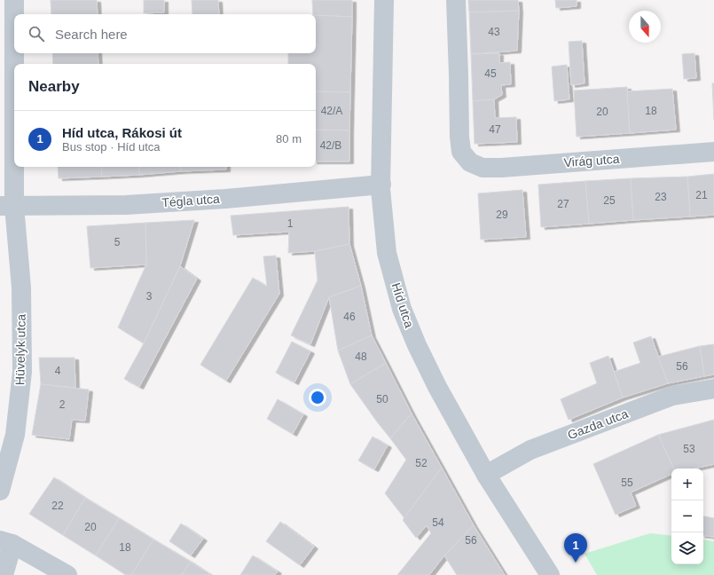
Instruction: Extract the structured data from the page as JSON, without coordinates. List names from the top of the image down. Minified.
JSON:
{"streets":{"street":["Virág utca","Tégla utca","Híd utca","Hüvelyk utca","Gazda utca"]},"crossings":[["Tégla utca","Híd utca"],["Tégla utca","Hüvelyk utca"],["Híd utca","Gazda utca"]],"house_numbers":["43","45","42/A","18","20","47","42/B","21","23","25","27","29","1","5","3","46","48","56","4","50","2","53","52","55","22","54","20","56","18"],"north":"bottom","page":{"search":"Search here","heading":"Nearby","list":[{"mark":"1","name":"Híd utca, Rákosi út","note":"Bus stop · Híd utca","value":"80 m"}],"map_buttons":["+","−"],"pins":"1"}}
